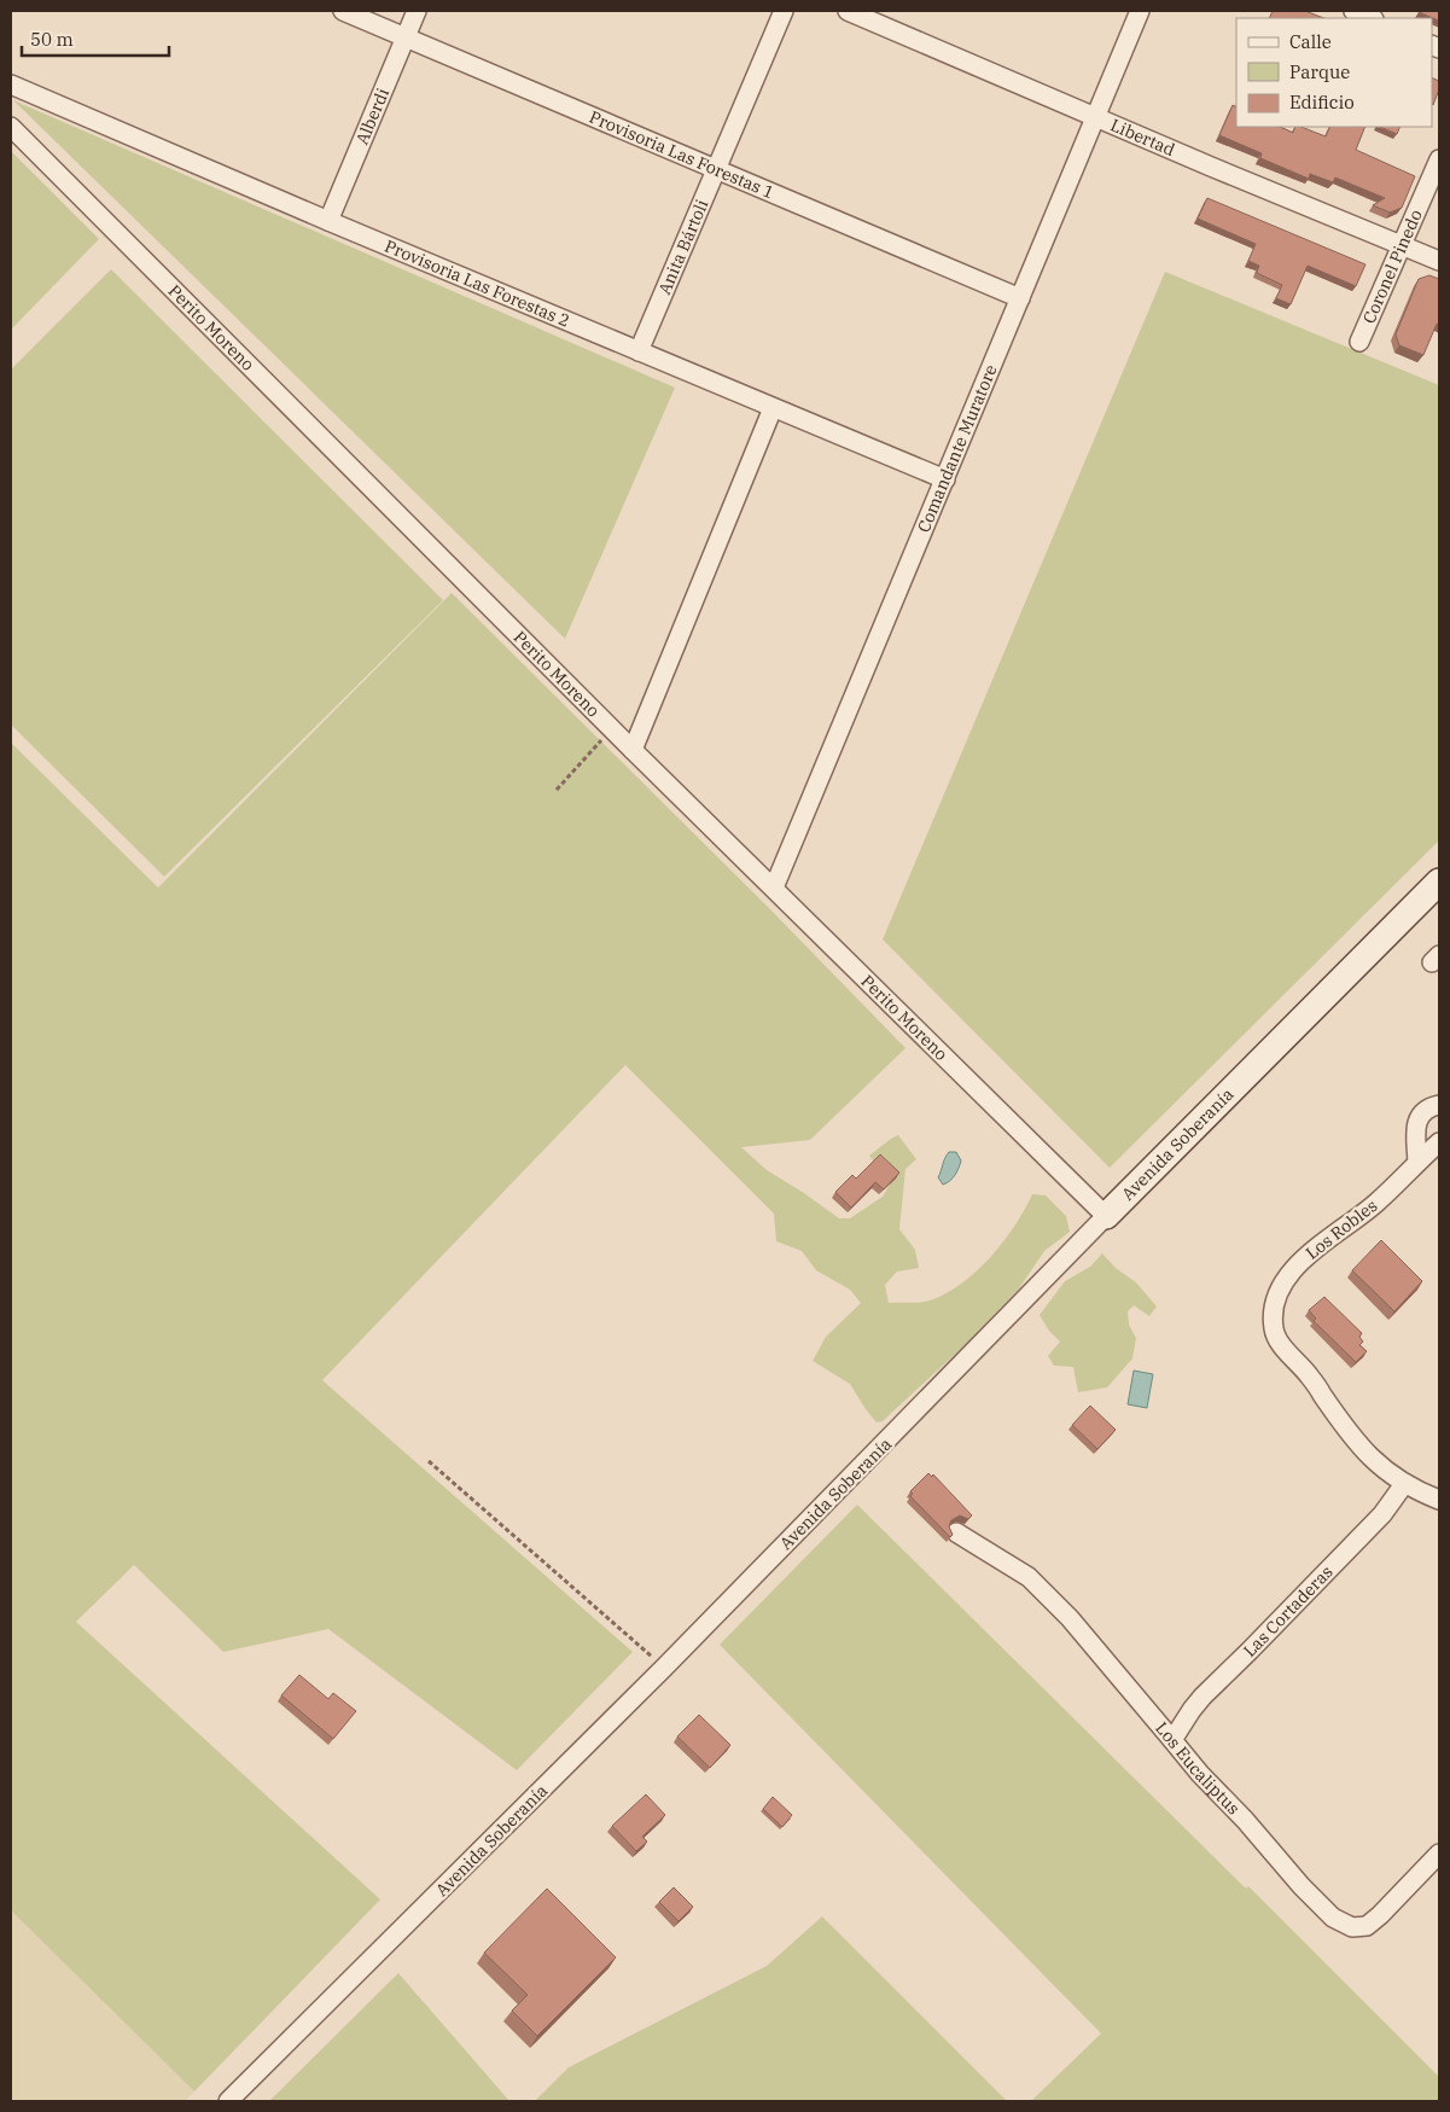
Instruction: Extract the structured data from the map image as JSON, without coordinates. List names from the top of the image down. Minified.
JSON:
{"streets":{"street":["Alberdi","Libertad","Provisoria Las Forestas 1","Anita Bártoli","Coronel Pinedo","Provisoria Las Forestas 2","Perito Moreno","Comandante Muratore","Avenida Soberanía","Los Robles","Las Cortaderas","Los Eucaliptus"]},"crossings":[["Alberdi","Provisoria Las Forestas 1"],["Alberdi","Provisoria Las Forestas 2"],["Libertad","Coronel Pinedo"],["Libertad","Comandante Muratore"],["Provisoria Las Forestas 1","Anita Bártoli"],["Provisoria Las Forestas 1","Comandante Muratore"],["Anita Bártoli","Provisoria Las Forestas 2"],["Provisoria Las Forestas 2","Comandante Muratore"],["Perito Moreno","Comandante Muratore"],["Perito Moreno","Avenida Soberanía"],["Los Robles","Las Cortaderas"],["Las Cortaderas","Los Eucaliptus"]],"legend":["Calle","Parque","Edificio"],"scale_bar":"50 m"}
